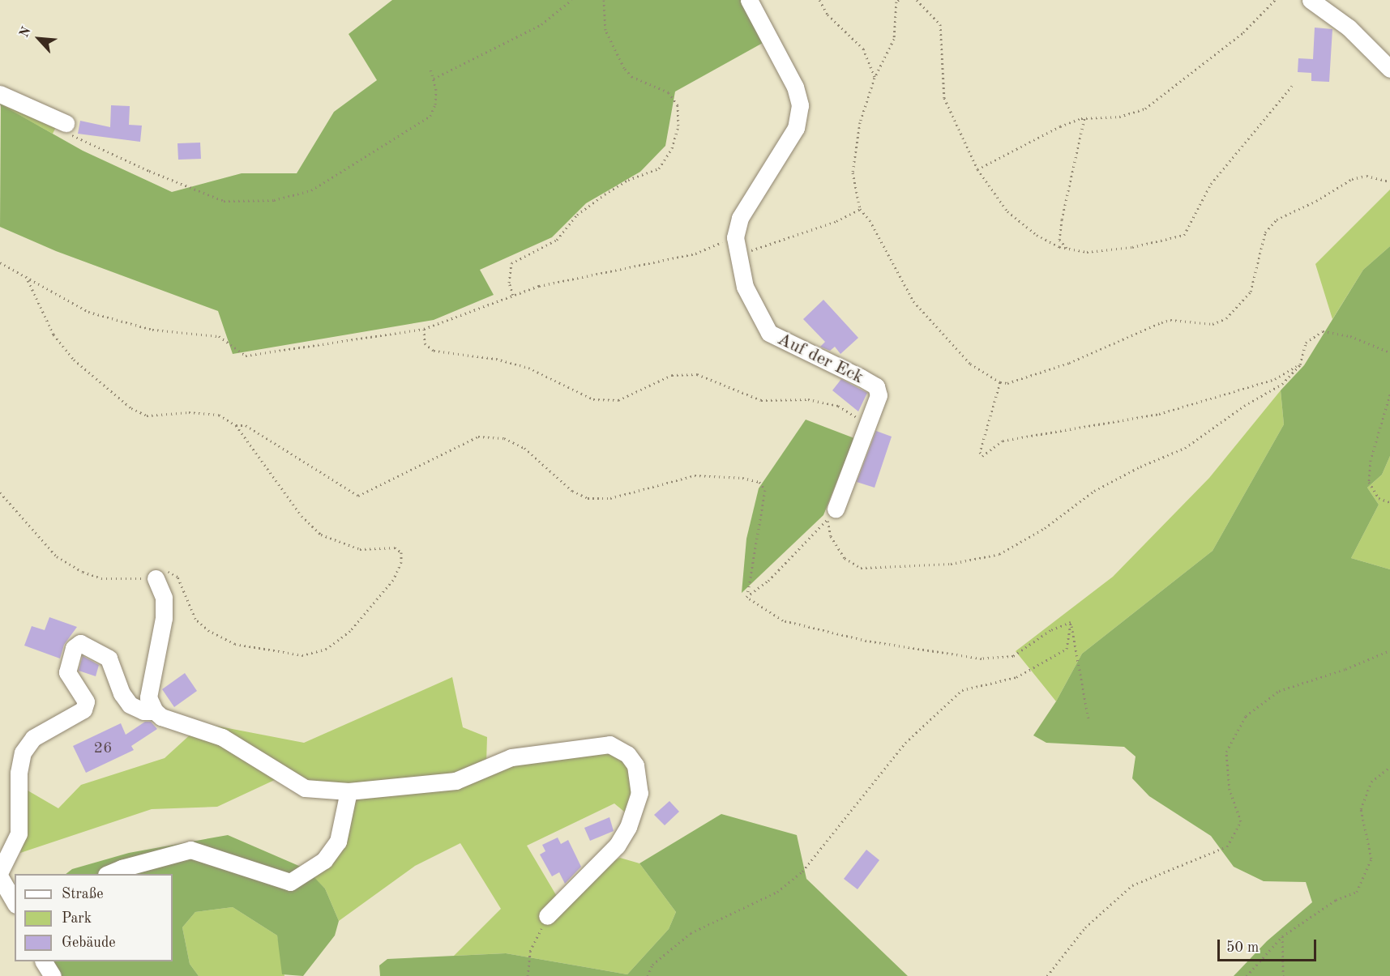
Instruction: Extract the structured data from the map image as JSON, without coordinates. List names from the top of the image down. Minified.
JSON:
{"streets":{"street":["Auf der Eck"]},"house_numbers":["26"],"legend":["Straße","Park","Gebäude"],"scale_bar":"50 m","north":"top left"}
